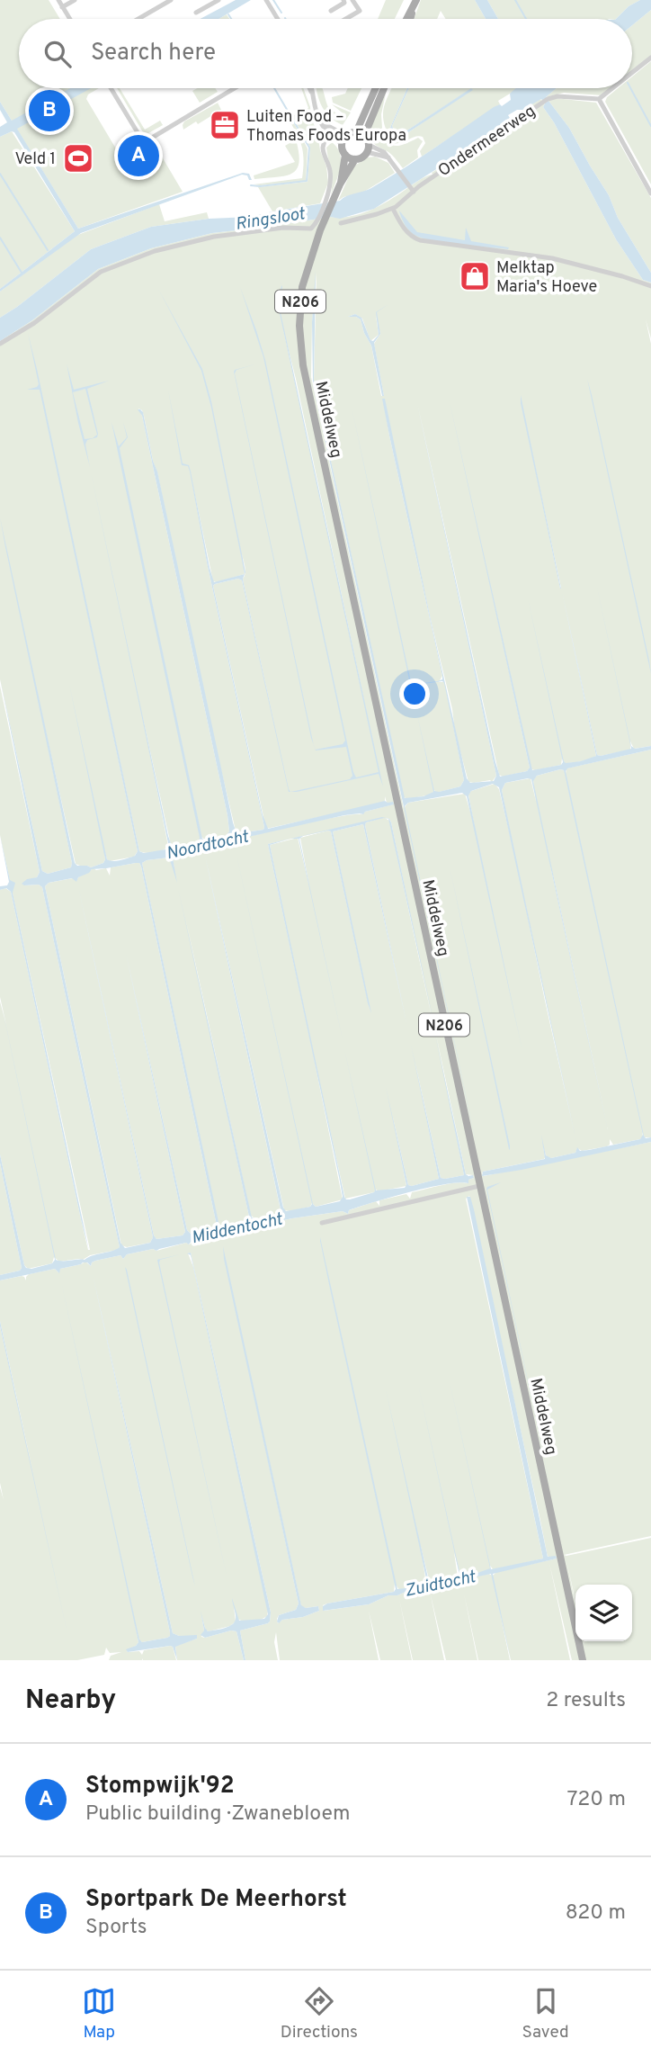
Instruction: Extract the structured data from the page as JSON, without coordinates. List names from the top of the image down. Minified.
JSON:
{"streets":{"main road":["N206","Middelweg"],"street":["Ondermeerweg"]},"crossings":[["N206","Middelweg"]],"water":["Ringsloot","Noordtocht","Middentocht","Zuidtocht"],"places":{"office":["Luiten Food – Thomas Foods Europa"],"sports":["Veld 1"],"shop":["Melktap Maria's Hoeve"]},"page":{"search":"Search here","pins":["B","A"],"heading":["Nearby","2 results"],"list":[{"mark":"A","name":"Stompwijk'92","note":"Public building · Zwanebloem","value":"720 m"},{"mark":"B","name":"Sportpark De Meerhorst","note":"Sports","value":"820 m"}],"nav":["Map","Directions","Saved"]}}
